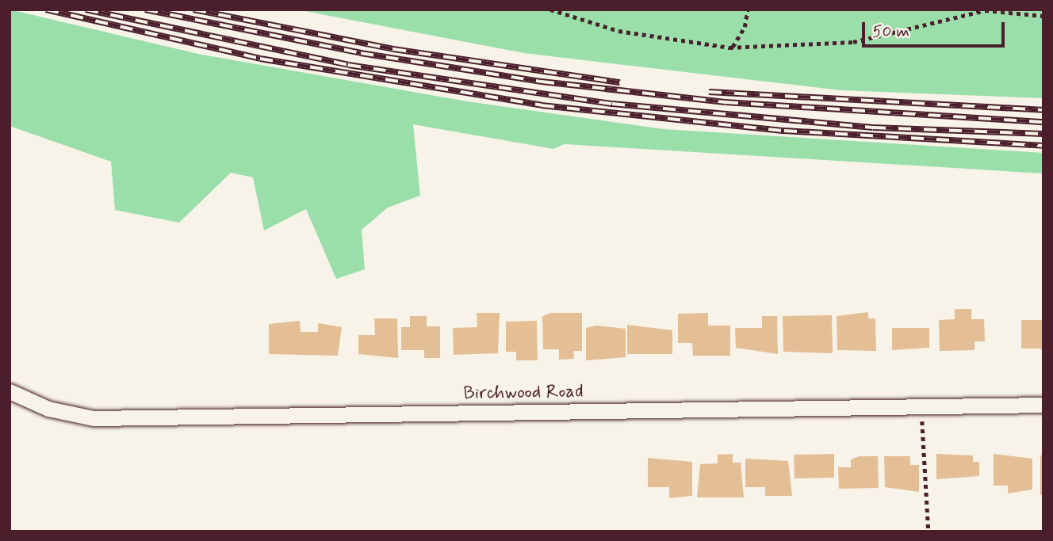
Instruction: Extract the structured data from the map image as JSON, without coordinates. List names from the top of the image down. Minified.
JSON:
{"streets":{"street":["Birchwood Road"]},"scale_bar":"50 m"}
